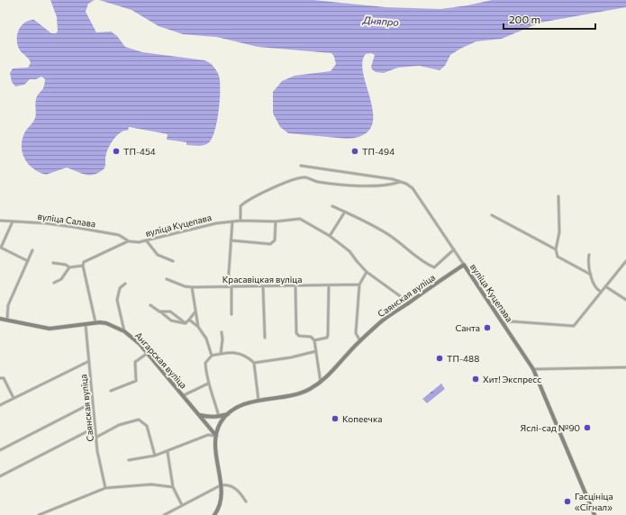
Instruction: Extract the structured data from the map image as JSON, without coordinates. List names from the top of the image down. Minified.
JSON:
{"streets":{"main road":["вуліца Куцепава","Саянская вуліца","Ангарская вуліца"],"street":["вуліца Салава","Красавіцкая вуліца"]},"crossings":[["вуліца Салава","вуліца Куцепава"],["вуліца Куцепава","Саянская вуліца"],["Саянская вуліца","Ангарская вуліца"]],"water":["Дняпро"],"places":["ТП-454","ТП-494","Санта","ТП-488","Хит! Экспресс","Копеечка","Яслі-сад №90","Гасцініца «Сігнал»"],"scale_bar":"200 m"}
